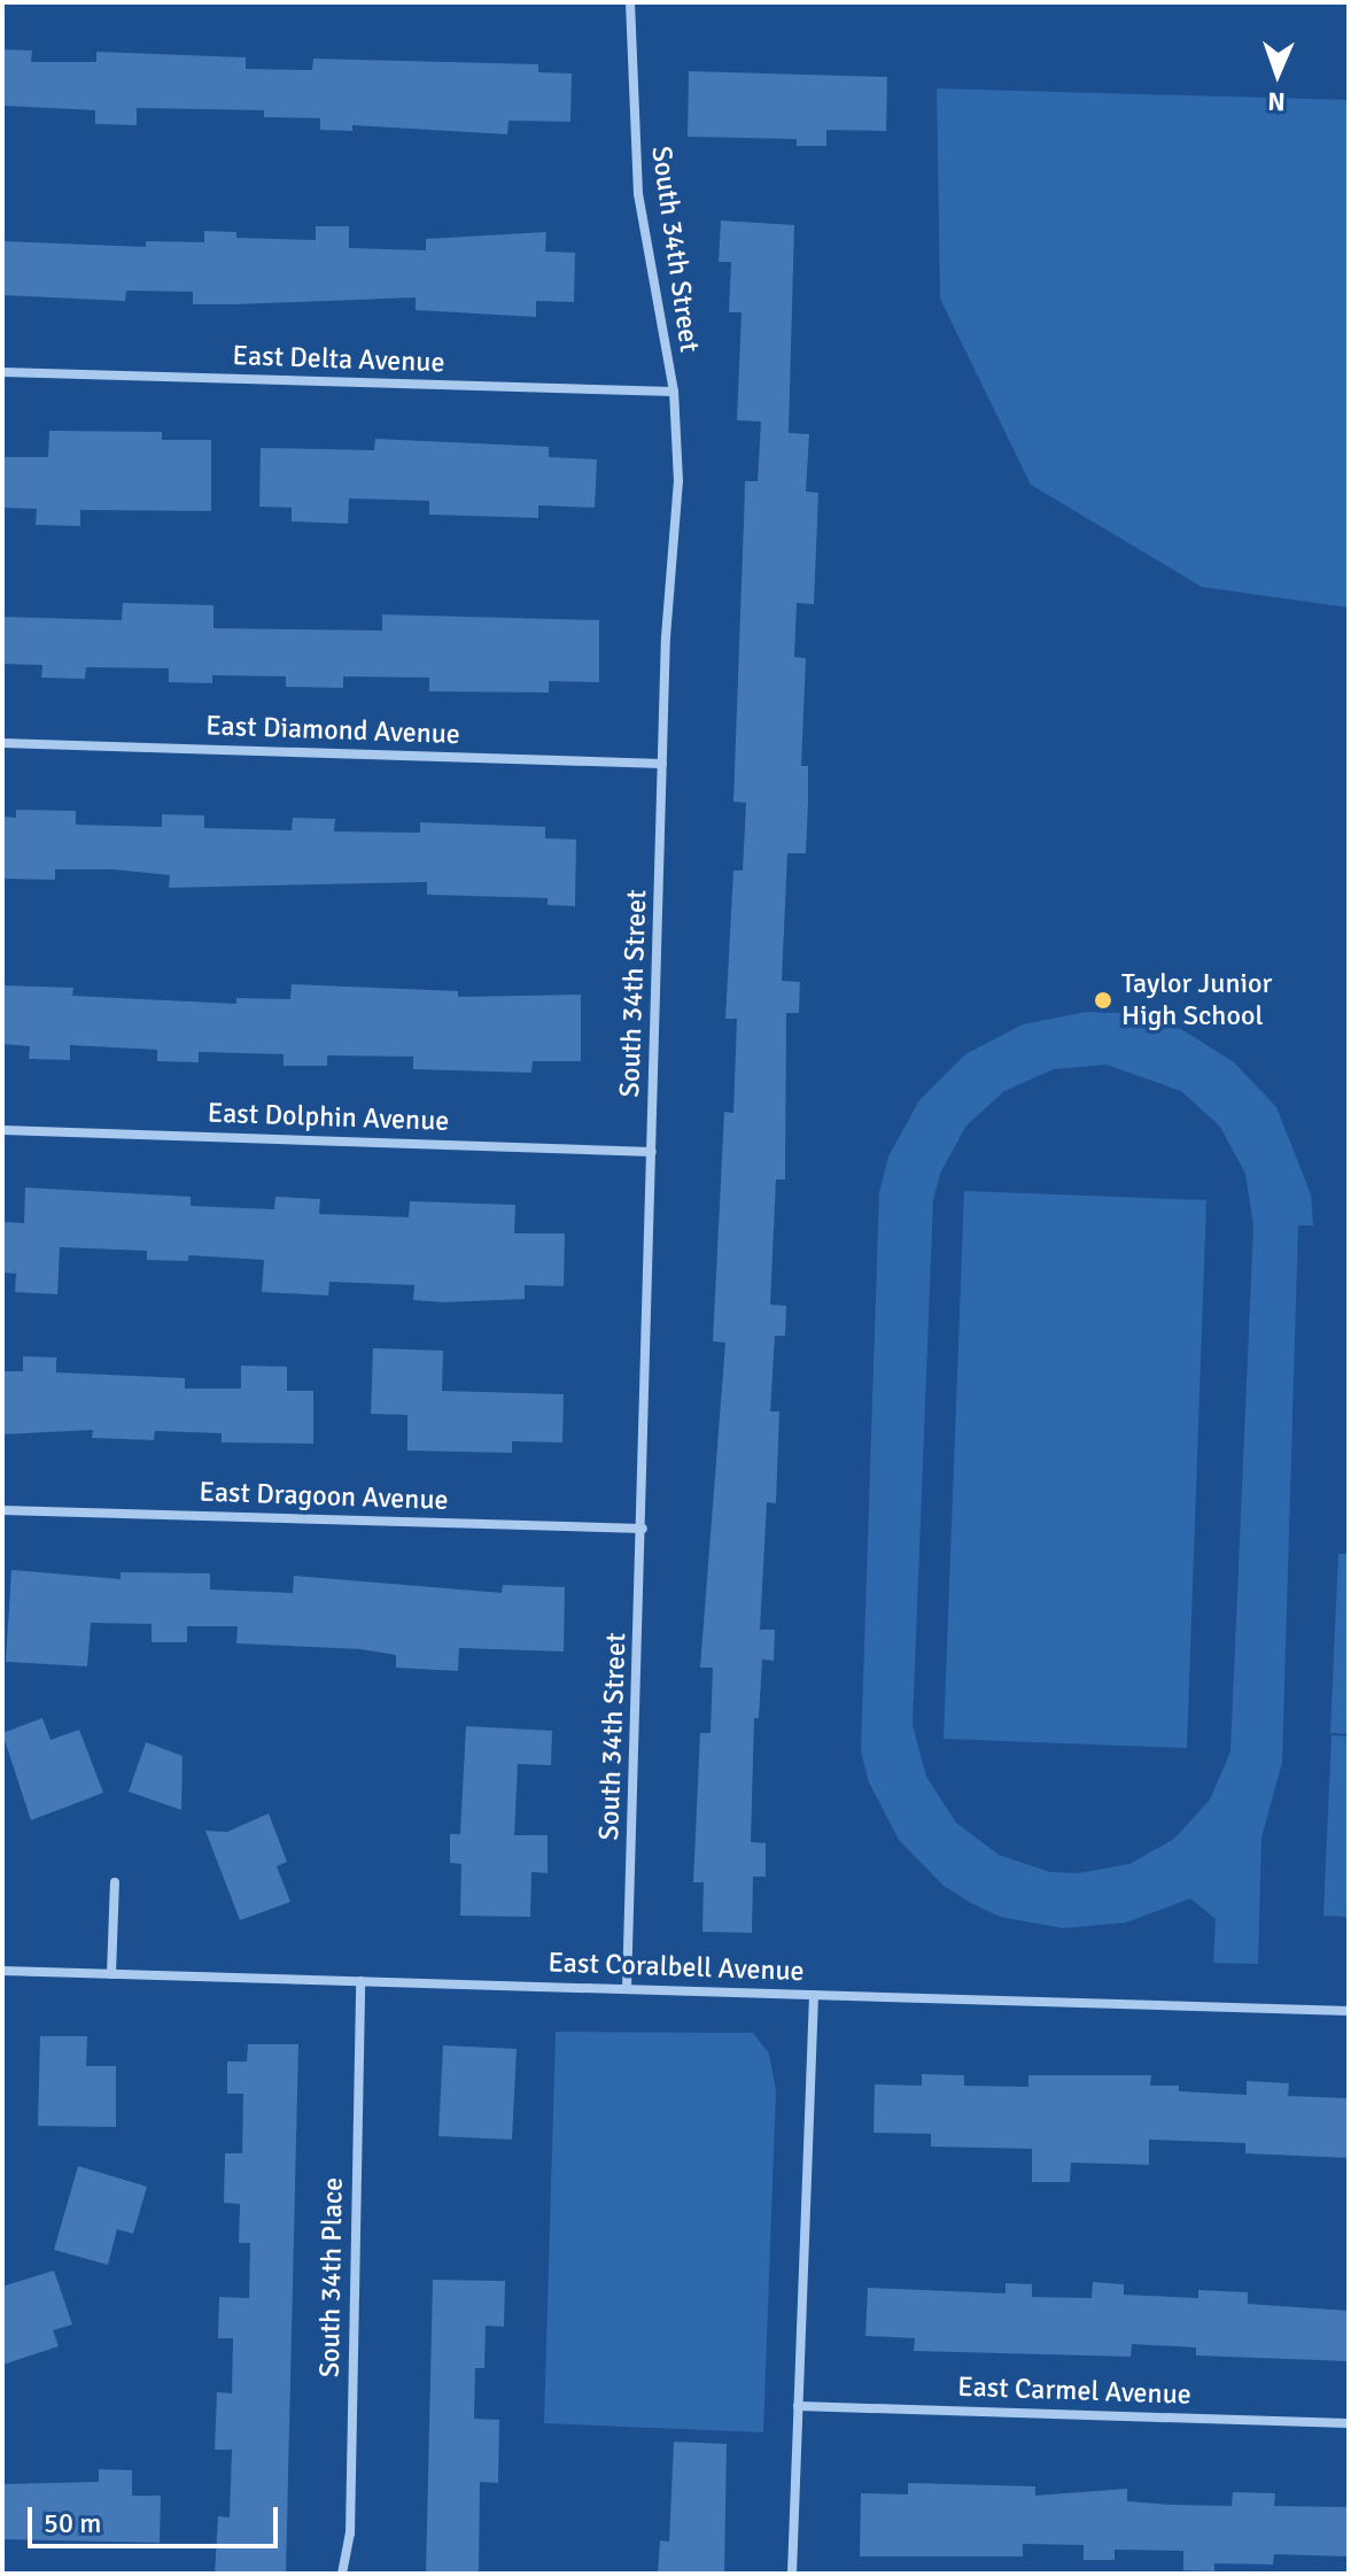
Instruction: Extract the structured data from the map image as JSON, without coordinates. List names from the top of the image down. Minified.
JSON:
{"streets":{"street":["South 34th Street","East Delta Avenue","East Diamond Avenue","East Dolphin Avenue","East Dragoon Avenue","East Coralbell Avenue","South 34th Place","East Carmel Avenue"]},"crossings":[["South 34th Street","East Delta Avenue"],["South 34th Street","East Diamond Avenue"],["South 34th Street","East Dolphin Avenue"],["South 34th Street","East Dragoon Avenue"],["South 34th Street","East Coralbell Avenue"],["East Coralbell Avenue","South 34th Place"]],"places":["Taylor Junior High School"],"scale_bar":"50 m","north":"bottom"}
